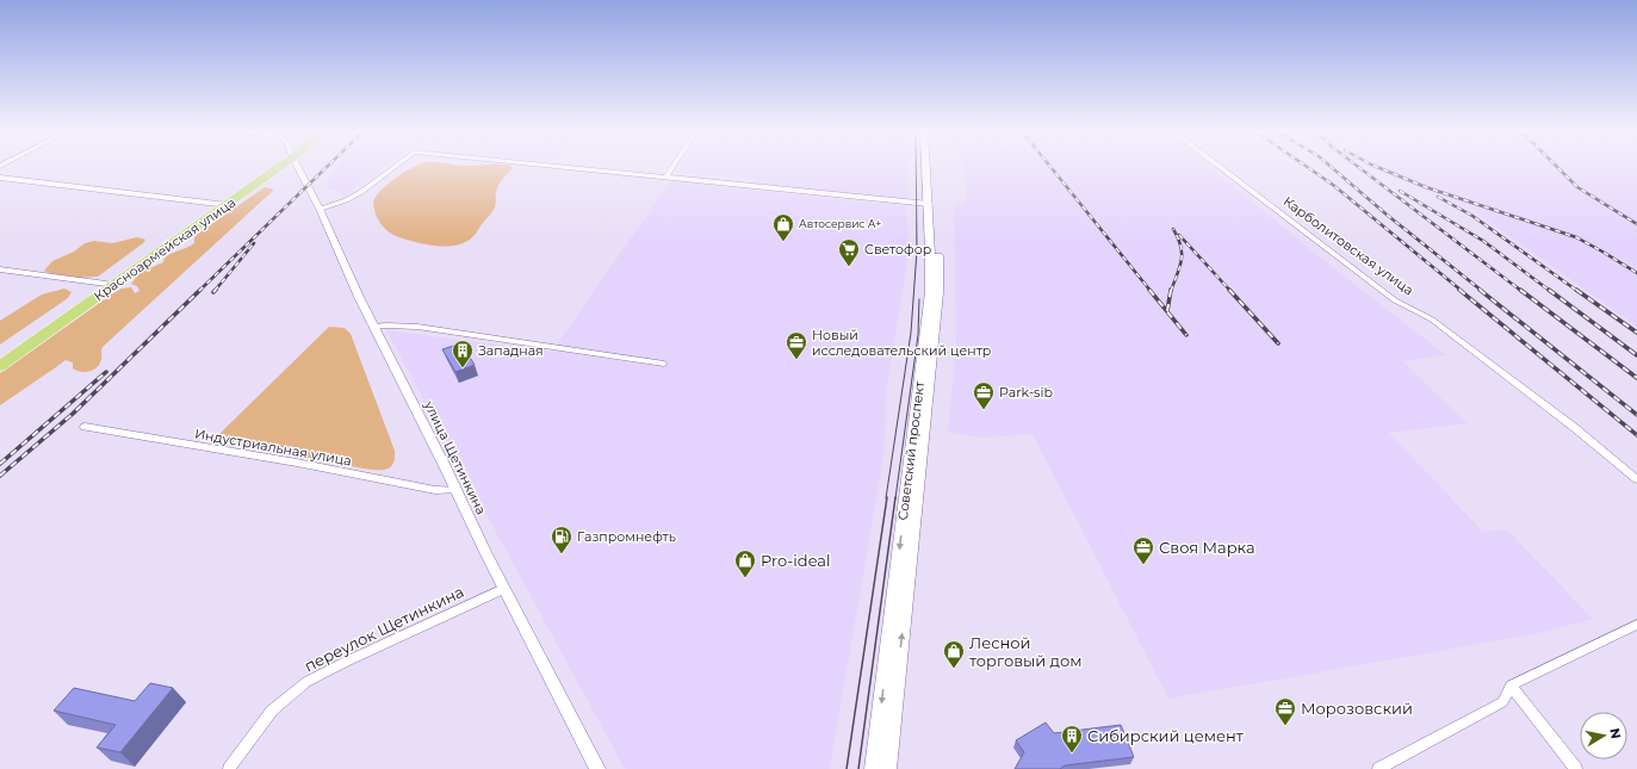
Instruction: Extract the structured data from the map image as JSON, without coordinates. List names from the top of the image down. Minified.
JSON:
{"streets":{"main road":["Красноармейская улица","Советский проспект"],"street":["Карболитовская улица","Индустриальная улица","улица Щетинкина","переулок Щетинкина"]},"crossings":[["Индустриальная улица","улица Щетинкина"],["улица Щетинкина","переулок Щетинкина"]],"places":{"shop":["Автосервис А+","Pro-ideal","Лесной торговый дом"],"supermarket":["Светофор"],"office":["Новый исследовательский центр","Park-sib","Своя Марка","Морозовский"],"building":["Западная","Сибирский цемент"],"fuel station":["Газпромнефть"]},"north":"right"}
